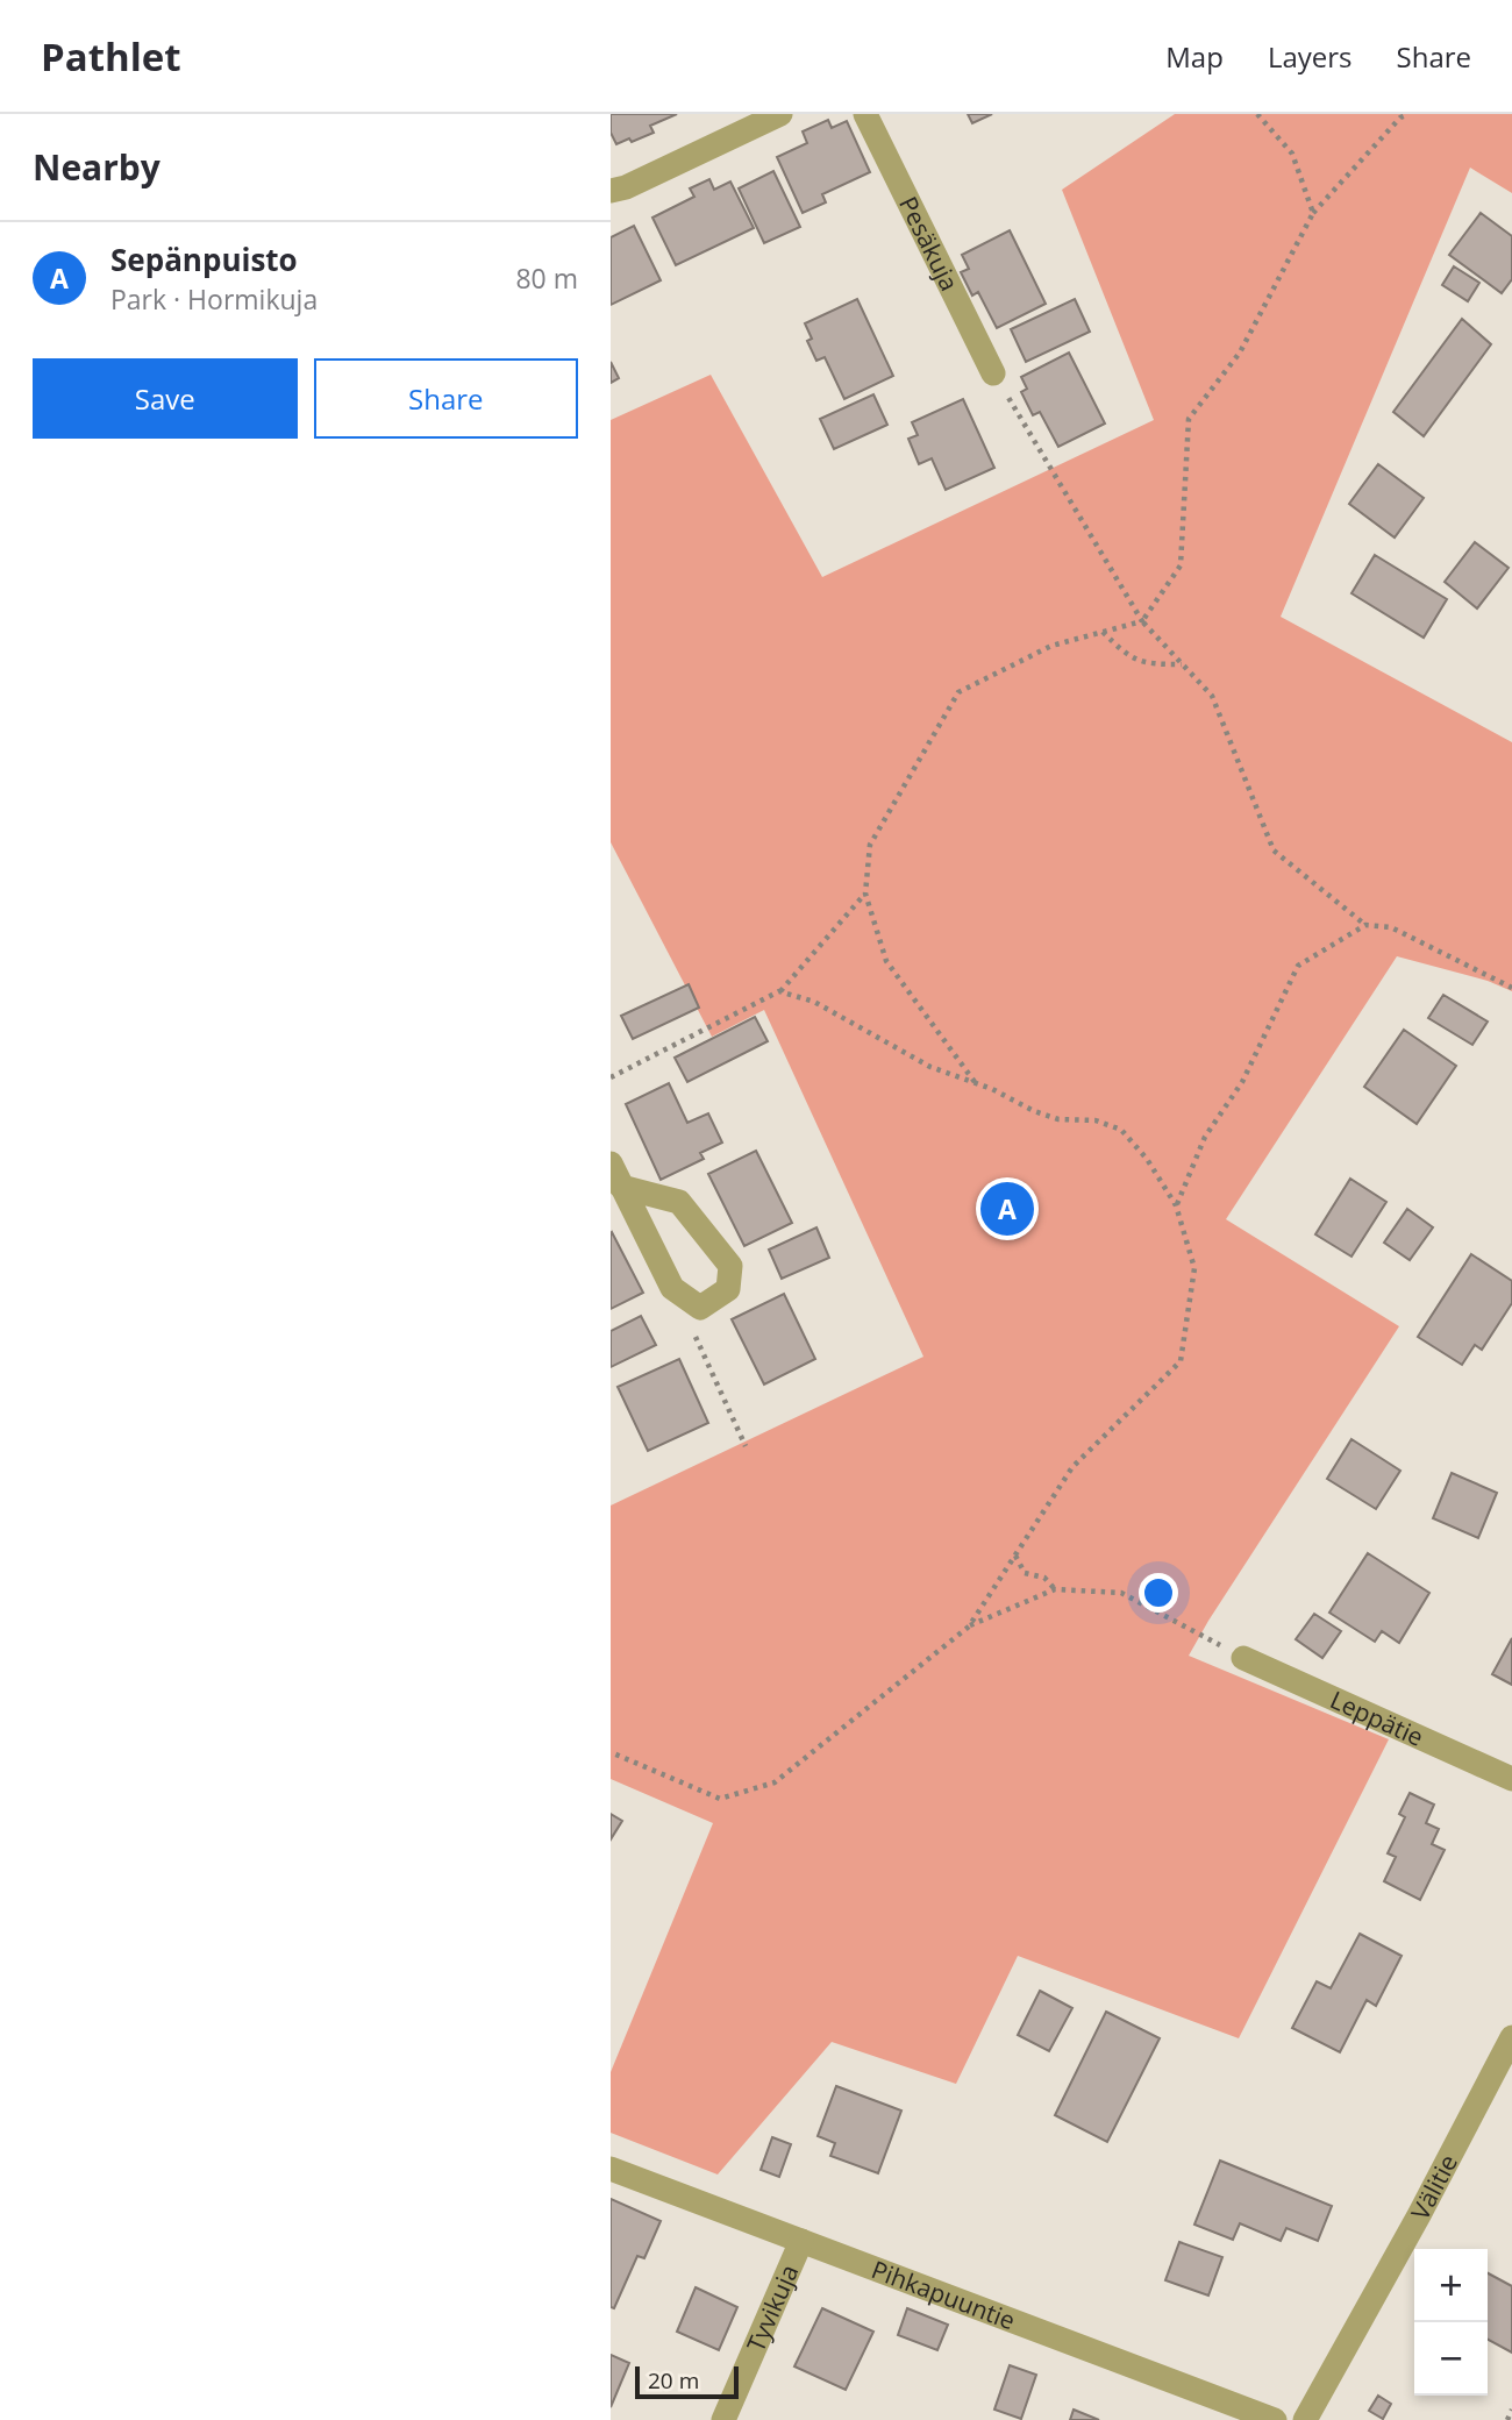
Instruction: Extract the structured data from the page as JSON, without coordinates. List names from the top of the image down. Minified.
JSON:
{"streets":{"street":["Pesäkuja","Leppätie","Välitie","Pihkapuuntie","Tyvikuja"]},"crossings":[["Pihkapuuntie","Tyvikuja"]],"scale_bar":"20 m","page":{"header":"Pathlet","nav":["Map","Layers","Share"],"heading":"Nearby","list":[{"mark":"A","name":"Sepänpuisto","note":"Park · Hormikuja","value":"80 m"}],"buttons":["Save","Share"],"pins":"A","map_buttons":["+","−"],"scale":"20 m"}}
